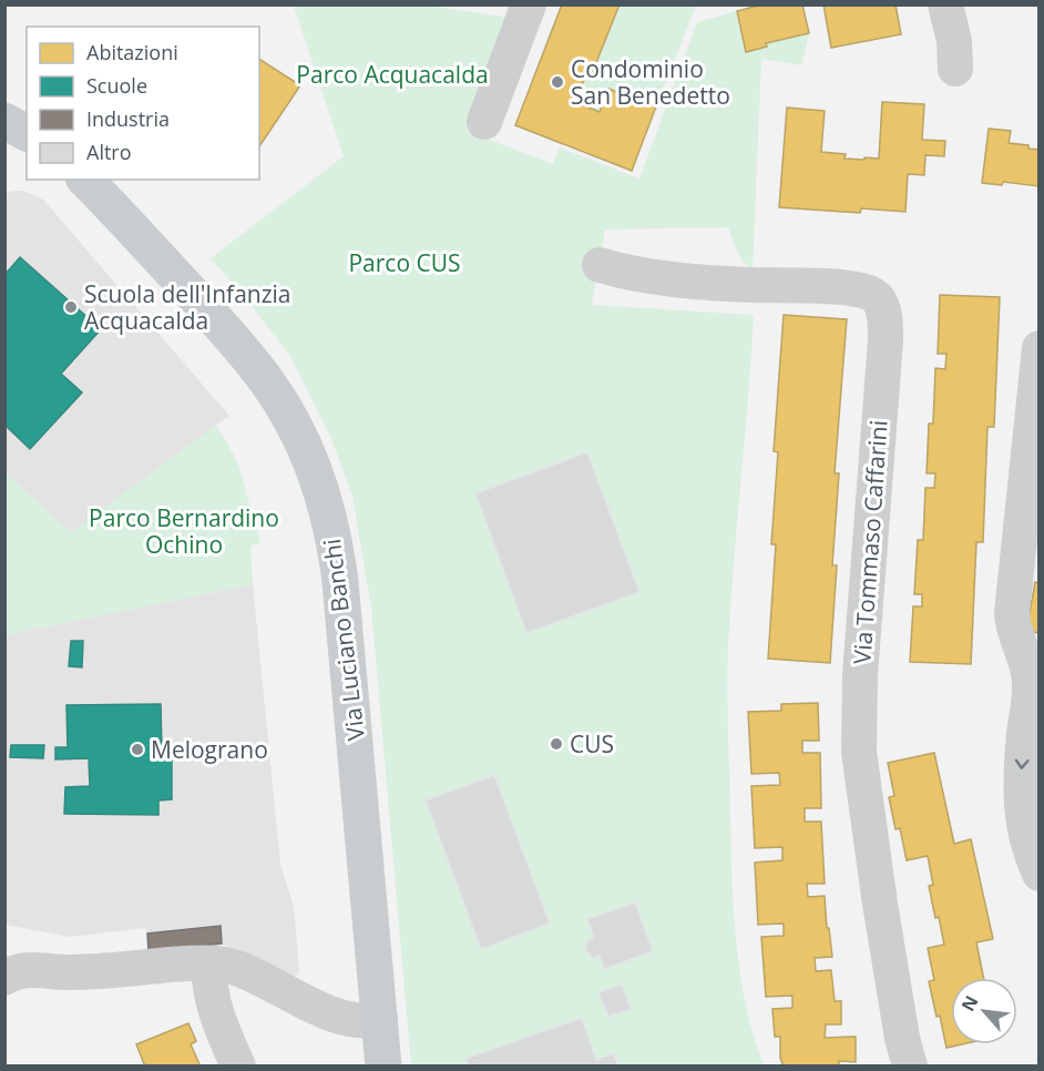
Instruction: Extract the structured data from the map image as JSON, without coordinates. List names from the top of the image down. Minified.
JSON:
{"streets":{"main road":["Via Luciano Banchi"],"street":["Via Tommaso Caffarini"]},"parks":["Parco Acquacalda","Parco CUS","Parco Bernardino Ochino"],"places":["Condominio San Benedetto","Scuola dell'Infanzia Acquacalda","CUS","Melograno"],"legend":["Abitazioni","Scuole","Industria","Altro"],"north":"top left"}
